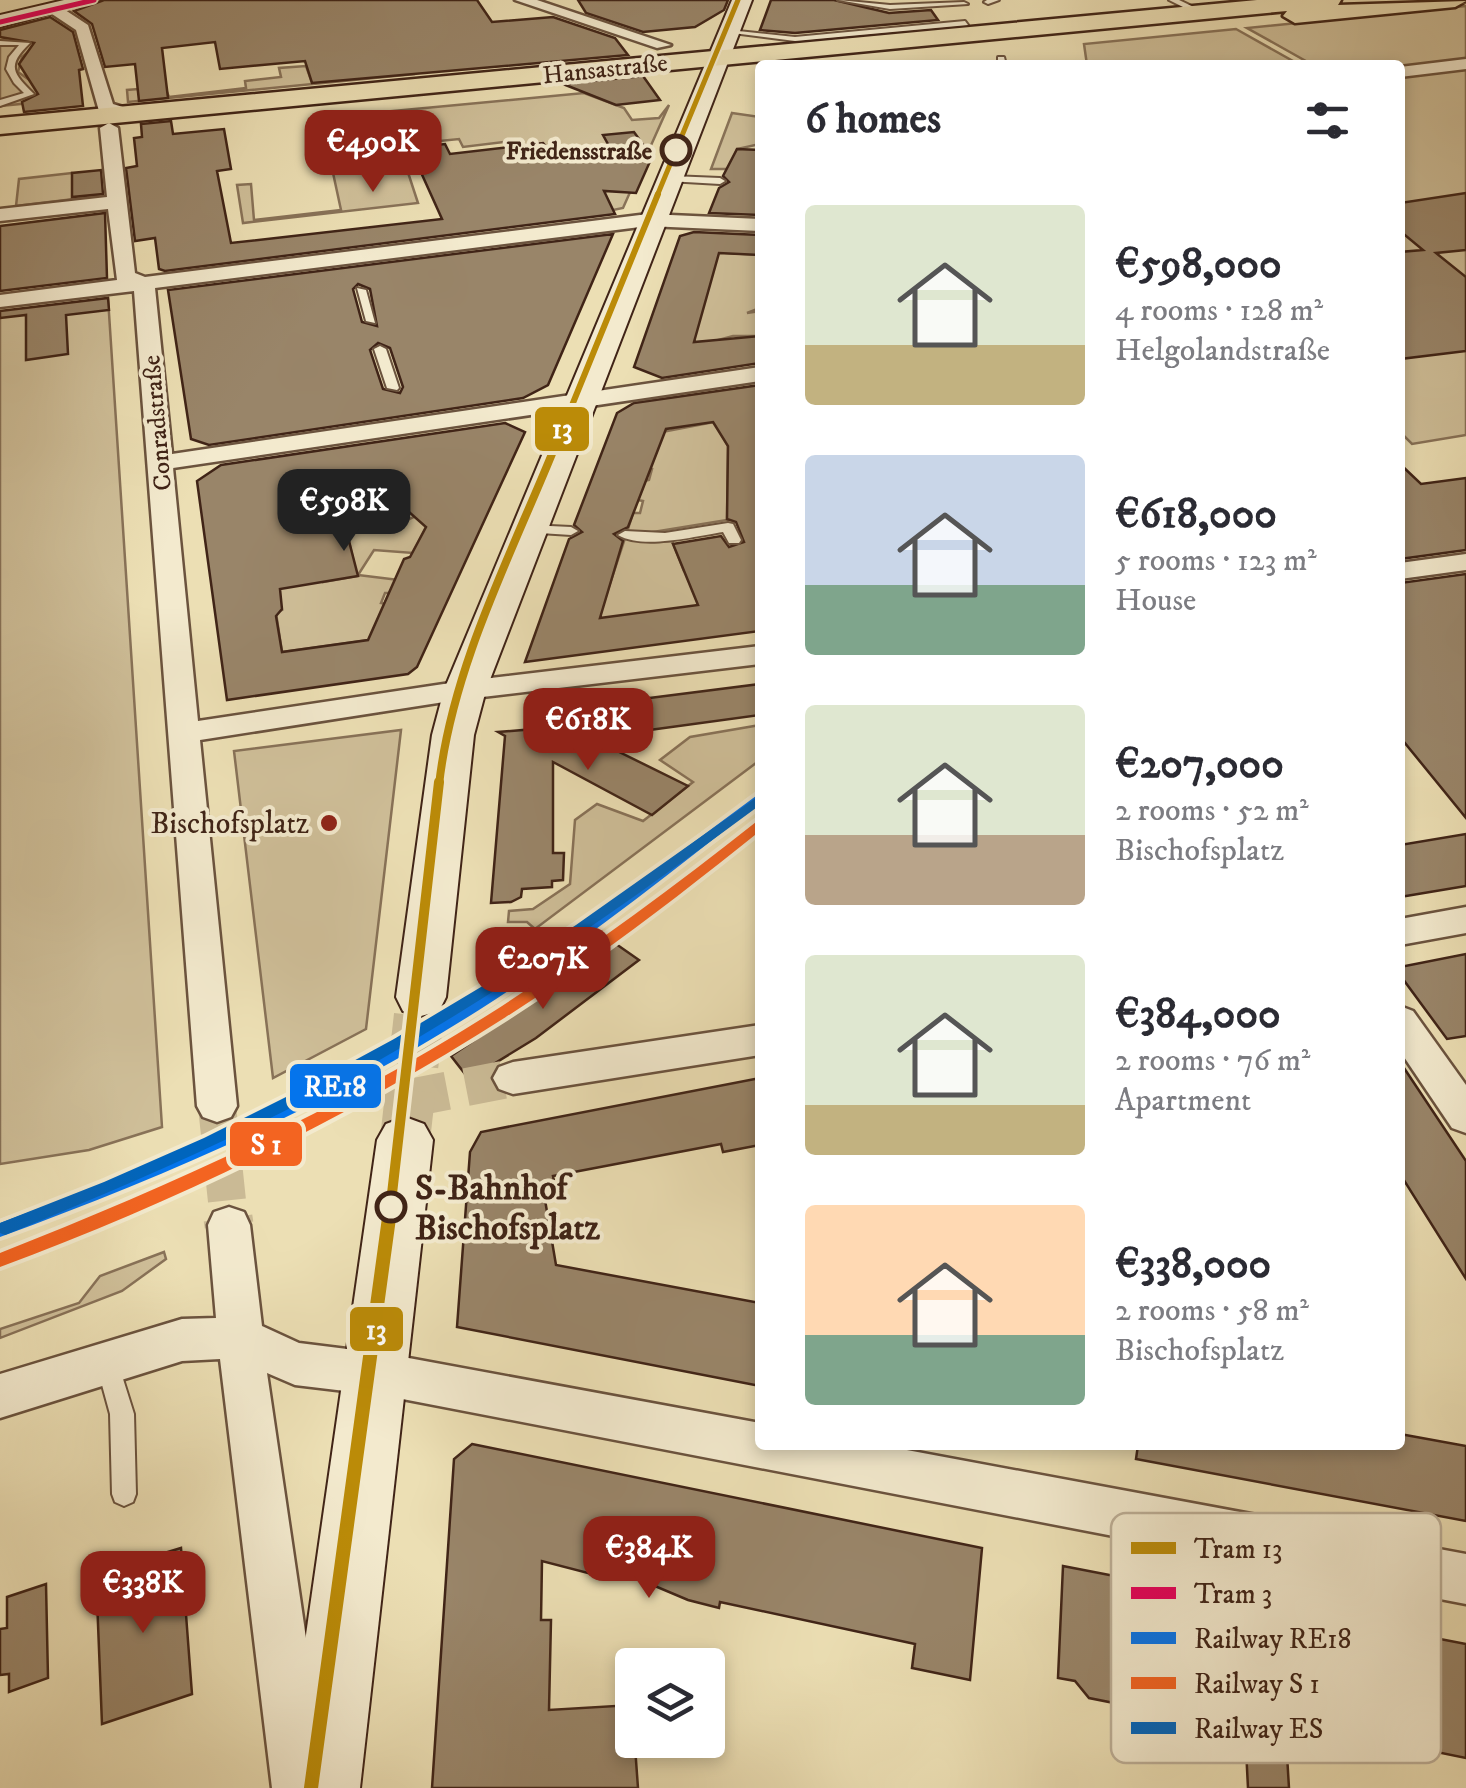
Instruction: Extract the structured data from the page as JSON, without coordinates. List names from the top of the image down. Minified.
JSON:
{"streets":{"main road":["Hansastraße"],"street":["Conradstraße"]},"crossings":[["Hansastraße","Conradstraße"]],"places":["Friedensstraße","Bischofsplatz","S-Bahnhof Bischofsplatz"],"lines":["tram line 13","tram line 3","rail line RE18","rail line ES"],"legend":["Tram 13","Tram 3","Railway RE18","Railway S 1","Railway ES"],"page":{"heading":"6 homes","price":["€490K","€598K","€618K","€207K","€384K","€338K"],"list":[{"name":"€598,000","note":"4 rooms · 128 m² · Helgolandstraße"},{"name":"€618,000","note":"5 rooms · 123 m² · House"},{"name":"€207,000","note":"2 rooms · 52 m² · Bischofsplatz"},{"name":"€384,000","note":"2 rooms · 76 m² · Apartment"},{"name":"€338,000","note":"2 rooms · 58 m² · Bischofsplatz"}]}}
